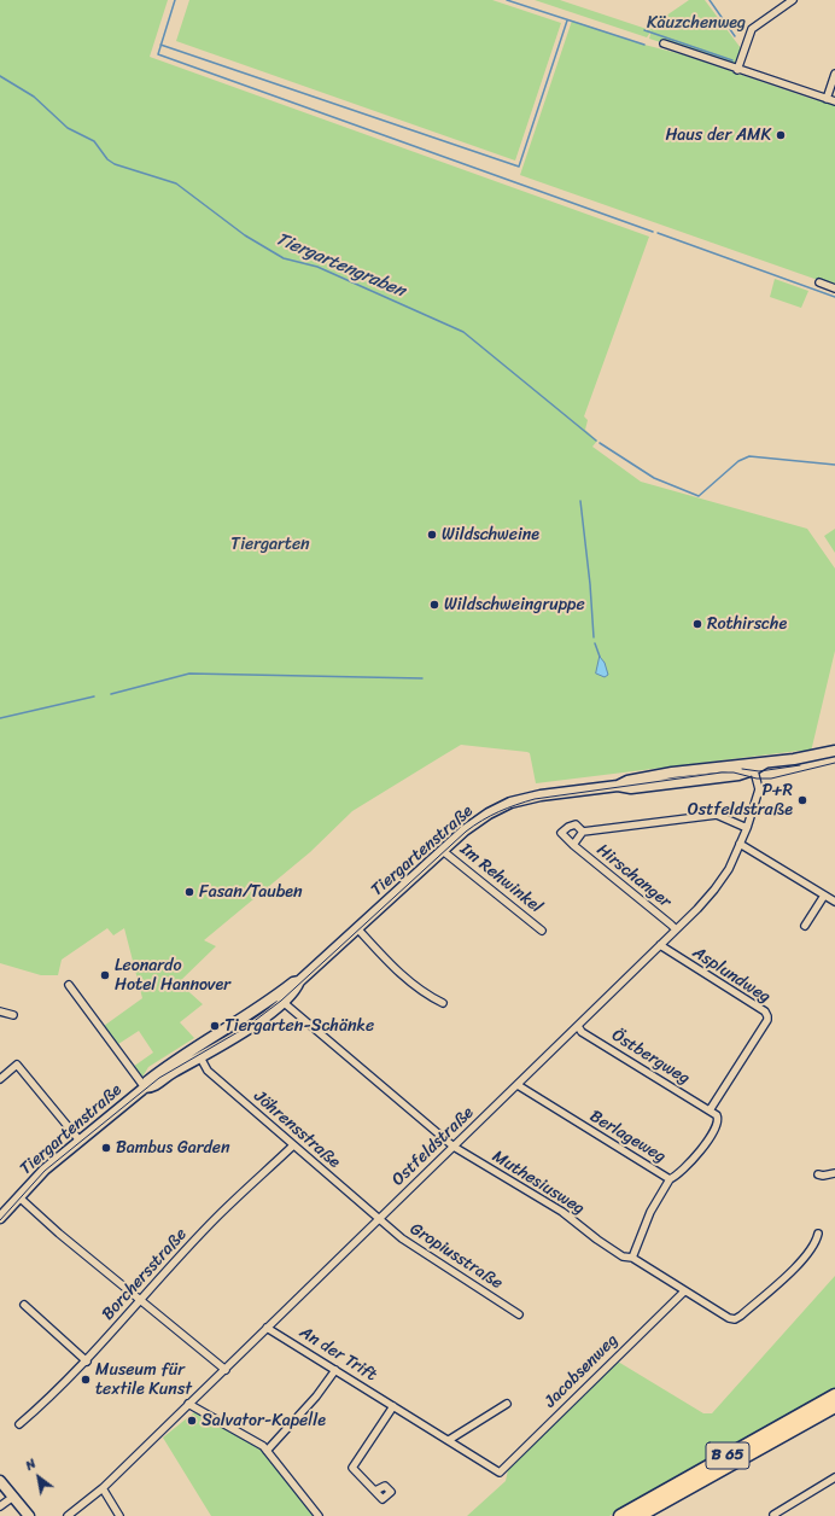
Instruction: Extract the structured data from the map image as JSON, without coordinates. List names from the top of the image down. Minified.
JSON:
{"streets":{"highway":["B 65"],"main road":["Tiergartenstraße"],"street":["Hirschanger","Im Rehwinkel","Asplundweg","Östbergweg","Jöhrensstraße","Berlageweg","Ostfeldstraße","Muthesiusweg","Gropiusstraße","Borchersstraße","An der Trift","Jacobsenweg"]},"crossings":[["Tiergartenstraße","Im Rehwinkel"],["Tiergartenstraße","Jöhrensstraße"],["Tiergartenstraße","Ostfeldstraße"],["Tiergartenstraße","Muthesiusweg"],["Hirschanger","Ostfeldstraße"],["Asplundweg","Östbergweg"],["Asplundweg","Berlageweg"],["Asplundweg","Ostfeldstraße"],["Östbergweg","Berlageweg"],["Östbergweg","Ostfeldstraße"],["Jöhrensstraße","Ostfeldstraße"],["Jöhrensstraße","Gropiusstraße"],["Jöhrensstraße","Borchersstraße"],["Berlageweg","Ostfeldstraße"],["Ostfeldstraße","Muthesiusweg"],["Ostfeldstraße","Gropiusstraße"],["Ostfeldstraße","An der Trift"],["Muthesiusweg","Jacobsenweg"],["An der Trift","Jacobsenweg"]],"water":["Tiergartengraben"],"parks":["Käuzchenweg","Tiergarten"],"places":["Haus der AMK","Wildschweine","Wildschweingruppe","Rothirsche","P+R Ostfeldstraße","Fasan/Tauben","Leonardo Hotel Hannover","Tiergarten-Schänke","Bambus Garden","Museum für textile Kunst","Salvator-Kapelle"],"north":"top left"}
